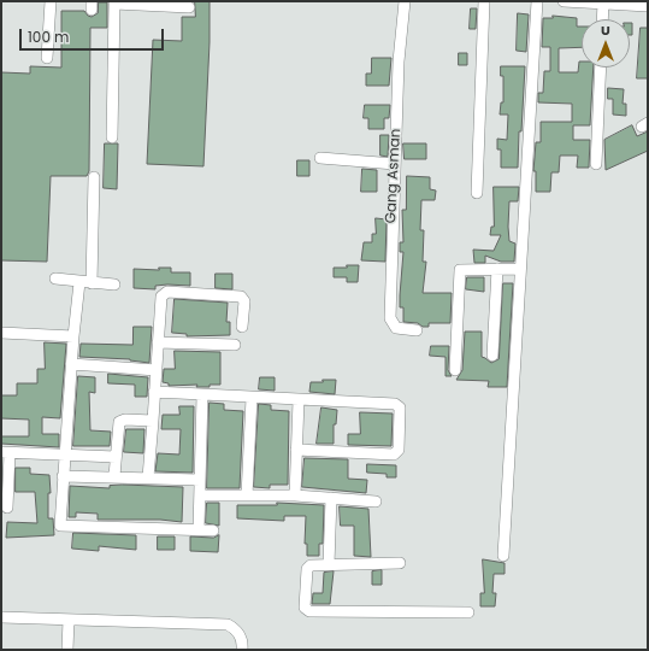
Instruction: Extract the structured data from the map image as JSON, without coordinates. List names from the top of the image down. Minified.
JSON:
{"streets":{"street":["Gang Asman"]},"scale_bar":"100 m","north":"top"}
